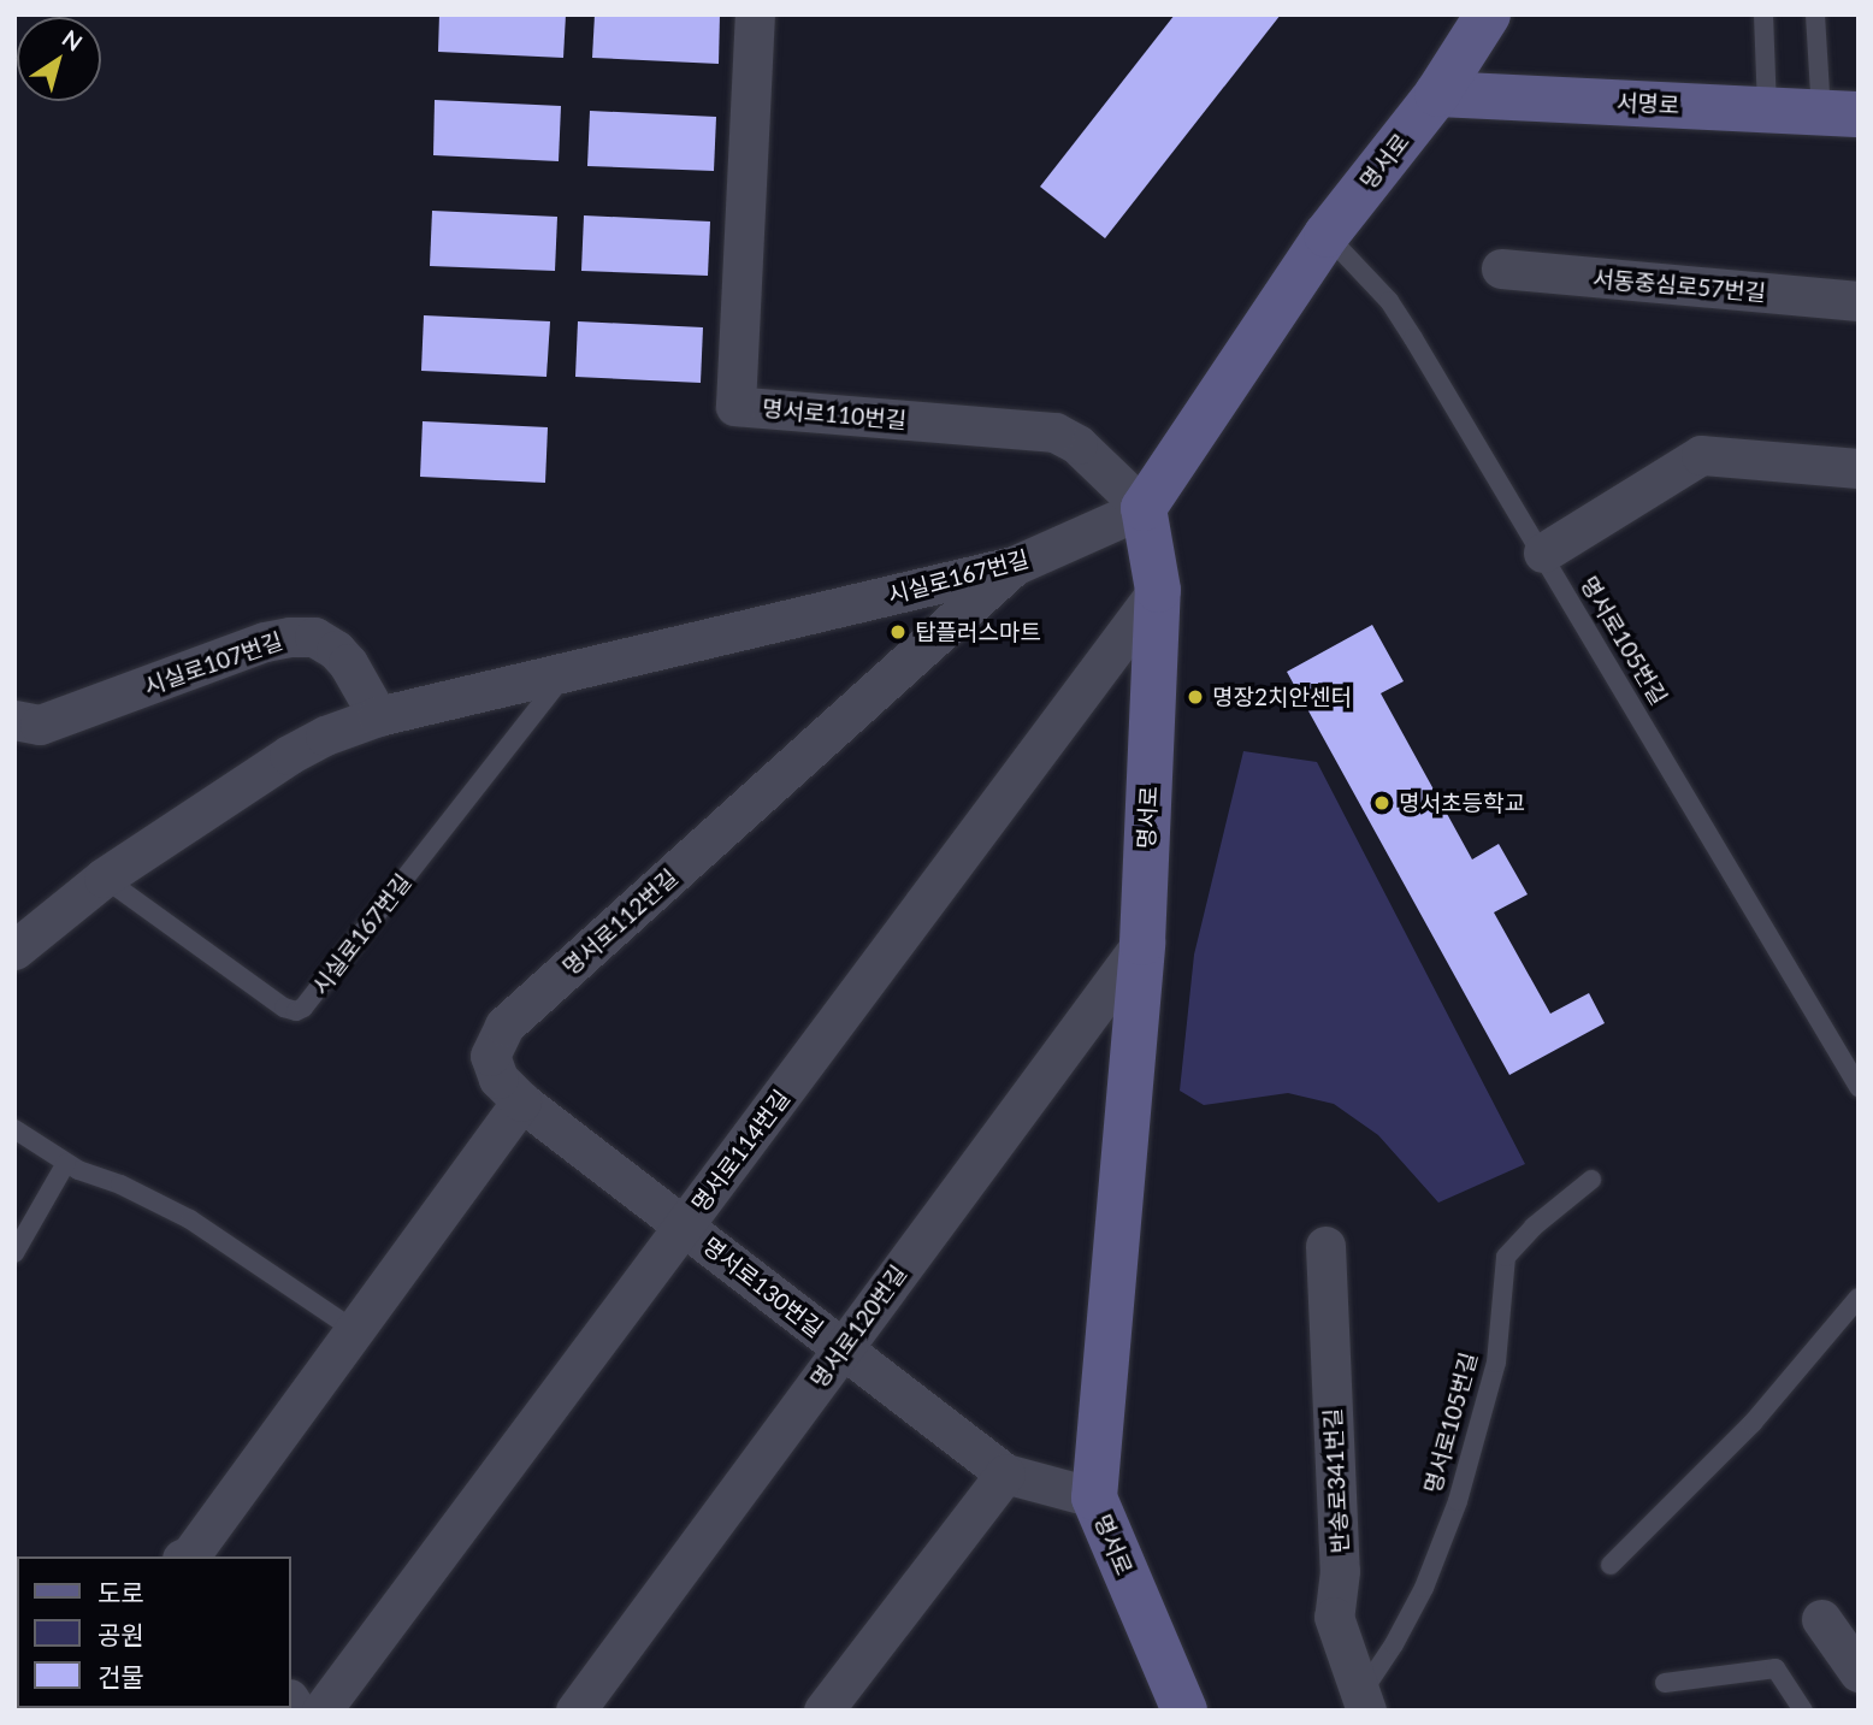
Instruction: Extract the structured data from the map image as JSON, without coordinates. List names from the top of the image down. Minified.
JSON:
{"streets":{"street":["서명로","명서로","서동중심로57번길","명서로110번길","시실로167번길","시실로107번길","명서로112번길","명서로114번길","명서로130번길","명서로120번길","반송로341번길"],"lane":["명서로105번길"]},"crossings":[["서명로","명서로"],["명서로","명서로110번길"],["명서로","시실로167번길"],["명서로","명서로105번길"],["명서로","명서로114번길"],["명서로","명서로130번길"],["명서로","명서로120번길"],["명서로110번길","시실로167번길"],["시실로167번길","시실로107번길"],["시실로167번길","명서로112번길"],["명서로105번길","반송로341번길"],["명서로112번길","명서로130번길"],["명서로114번길","명서로130번길"],["명서로130번길","명서로120번길"]],"places":["탑플러스마트","명장2치안센터","명서초등학교"],"legend":["도로","공원","건물"],"north":"top right"}
